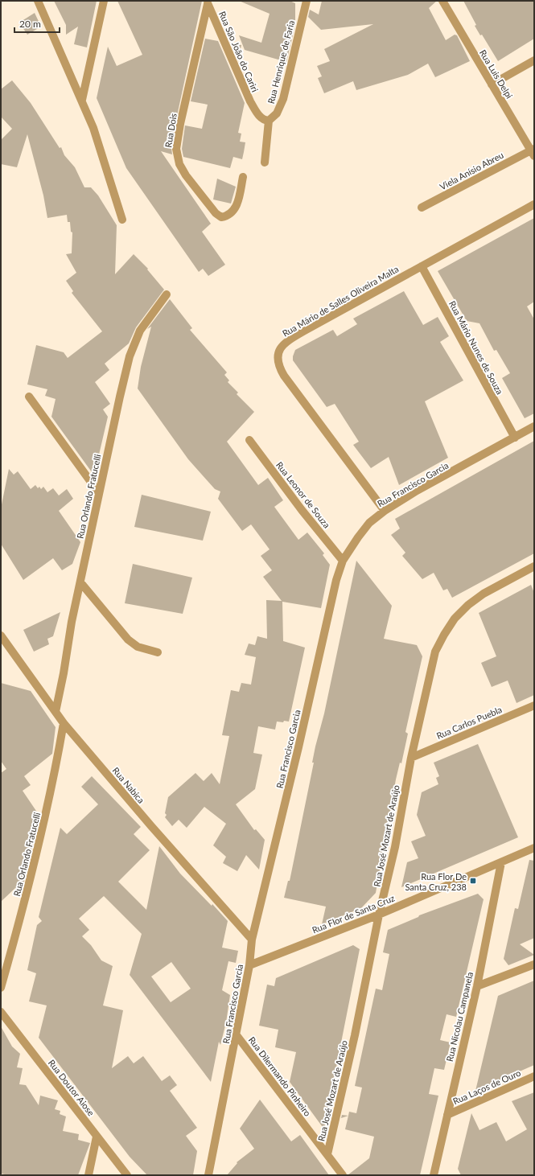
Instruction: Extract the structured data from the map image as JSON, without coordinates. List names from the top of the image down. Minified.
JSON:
{"streets":{"street":["Rua São João do Cariri","Rua Henrique de Faria","Rua Luis Delpi","Rua Dois","Viela Anísio Abreu","Rua Mário de Salles Oliveira Malta","Rua Mário Nunes de Souza","Rua Francisco Garcia","Rua Leonor de Souza","Rua Orlando Fratucelli","Rua Carlos Puebla","Rua Nabica","Rua José Mozart de Araújo","Rua Flor de Santa Cruz","Rua Nicolau Campanela","Rua Dilermando Pinheiro","Rua Laços de Ouro","Rua Doutor Aiose"]},"crossings":[["Rua São João do Cariri","Rua Henrique de Faria"],["Rua São João do Cariri","Rua Dois"],["Rua Luis Delpi","Viela Anísio Abreu"],["Rua Mário de Salles Oliveira Malta","Rua Mário Nunes de Souza"],["Rua Mário de Salles Oliveira Malta","Rua Francisco Garcia"],["Rua Mário Nunes de Souza","Rua Francisco Garcia"],["Rua Francisco Garcia","Rua Leonor de Souza"],["Rua Francisco Garcia","Rua Nabica"],["Rua Francisco Garcia","Rua Flor de Santa Cruz"],["Rua Francisco Garcia","Rua Dilermando Pinheiro"],["Rua Orlando Fratucelli","Rua Nabica"],["Rua Carlos Puebla","Rua José Mozart de Araújo"],["Rua José Mozart de Araújo","Rua Flor de Santa Cruz"],["Rua José Mozart de Araújo","Rua Dilermando Pinheiro"],["Rua Flor de Santa Cruz","Rua Nicolau Campanela"],["Rua Nicolau Campanela","Rua Laços de Ouro"]],"places":{"transit":["Rua Flor De Santa Cruz, 238"]},"scale_bar":"20 m"}
